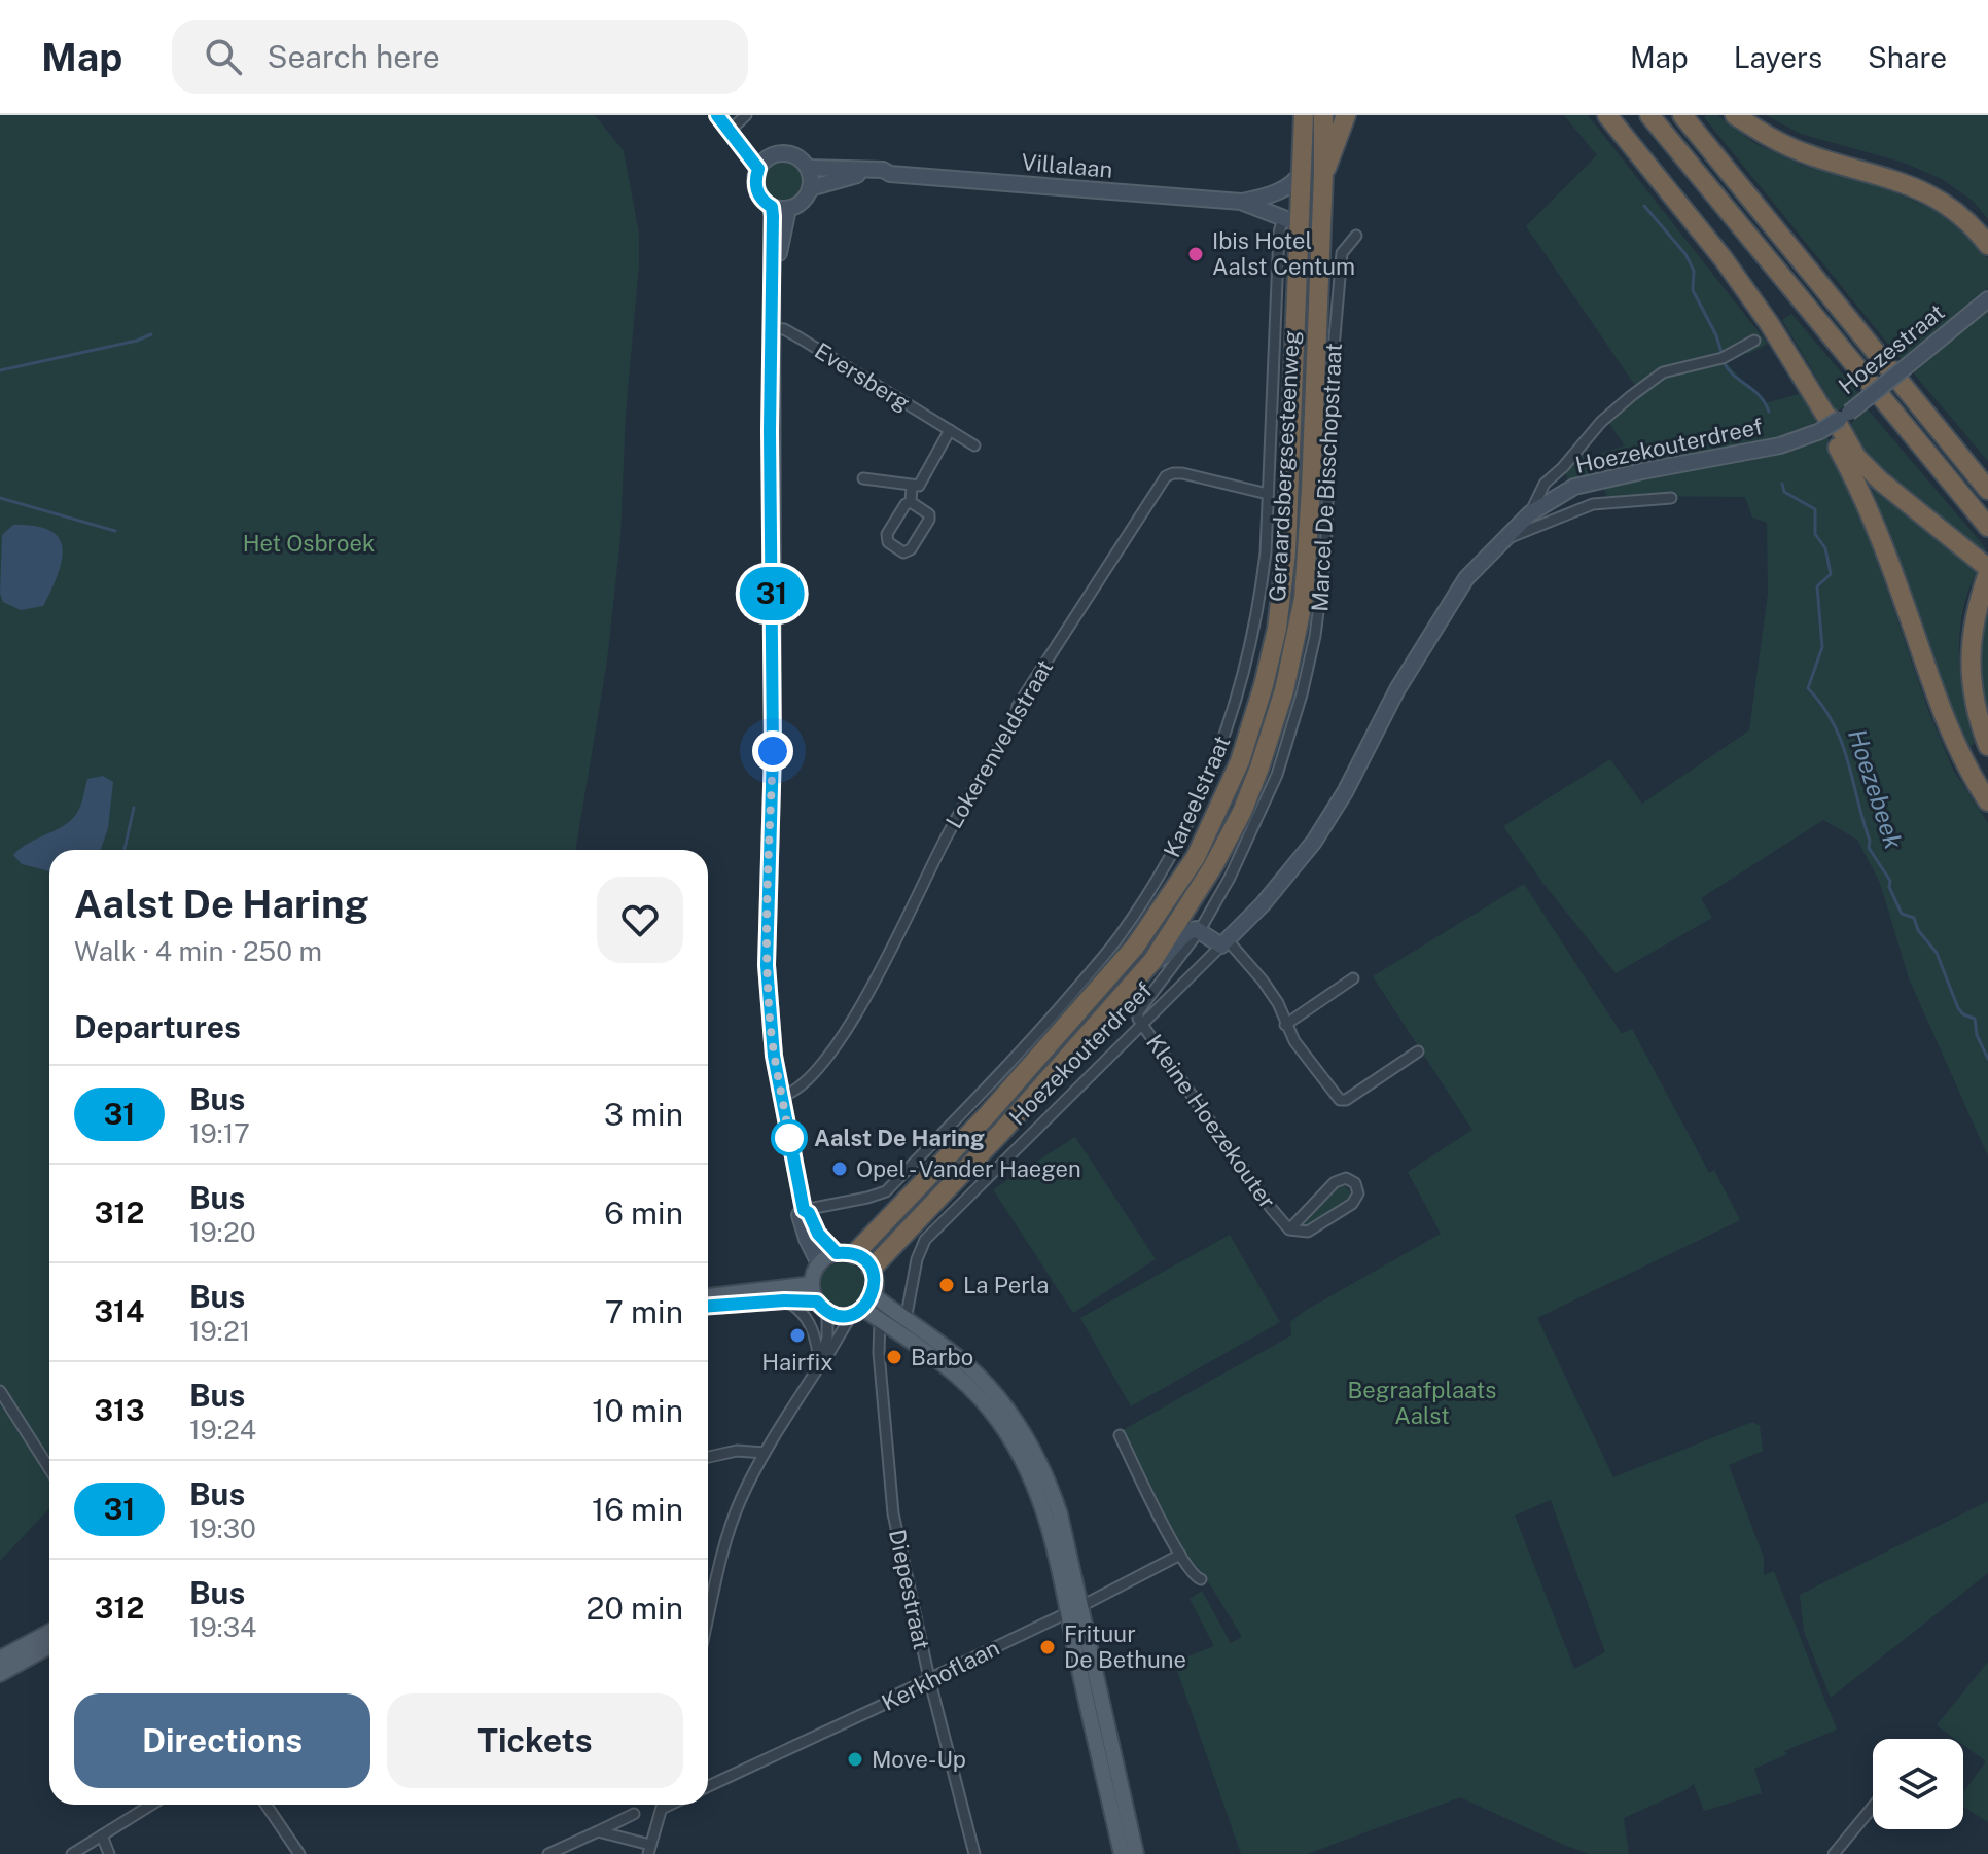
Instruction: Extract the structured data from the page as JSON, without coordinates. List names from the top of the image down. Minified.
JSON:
{"streets":{"highway":["Geraardsbergsesteenweg"],"street":["Villalaan","Hoezestraat","Eversberg","Hoezekouterdreef","Marcel De Bisschopstraat","Lokerenveldstraat","Kareelstraat","Kleine Hoezekouter","Diepestraat","Kerkhoflaan"]},"crossings":[["Villalaan","Geraardsbergsesteenweg"],["Villalaan","Kareelstraat"],["Hoezestraat","Hoezekouterdreef"],["Hoezekouterdreef","Marcel De Bisschopstraat"],["Hoezekouterdreef","Kleine Hoezekouter"],["Geraardsbergsesteenweg","Kareelstraat"],["Lokerenveldstraat","Kareelstraat"],["Diepestraat","Kerkhoflaan"]],"water":["Hoezebeek"],"parks":["Het Osbroek","Begraafplaats Aalst"],"places":["Ibis Hotel Aalst Centum","Aalst De Haring","Opel - Vander Haegen","La Perla","Hairfix","Barbo","Frituur De Bethune","Move-Up"],"lines":["bus line 31"],"page":{"header":"Map","search":"Search here","nav":["Map","Layers","Share"],"on_map":"31","heading":[["Aalst De Haring","Walk · 4 min · 250 m"],"Departures"],"list":[{"mark":"31","name":"Bus","note":"19:17","value":"3 min"},{"mark":"312","name":"Bus","note":"19:20","value":"6 min"},{"mark":"314","name":"Bus","note":"19:21","value":"7 min"},{"mark":"313","name":"Bus","note":"19:24","value":"10 min"},{"mark":"31","name":"Bus","note":"19:30","value":"16 min"},{"mark":"312","name":"Bus","note":"19:34","value":"20 min"}],"buttons":["Directions","Tickets"]}}
